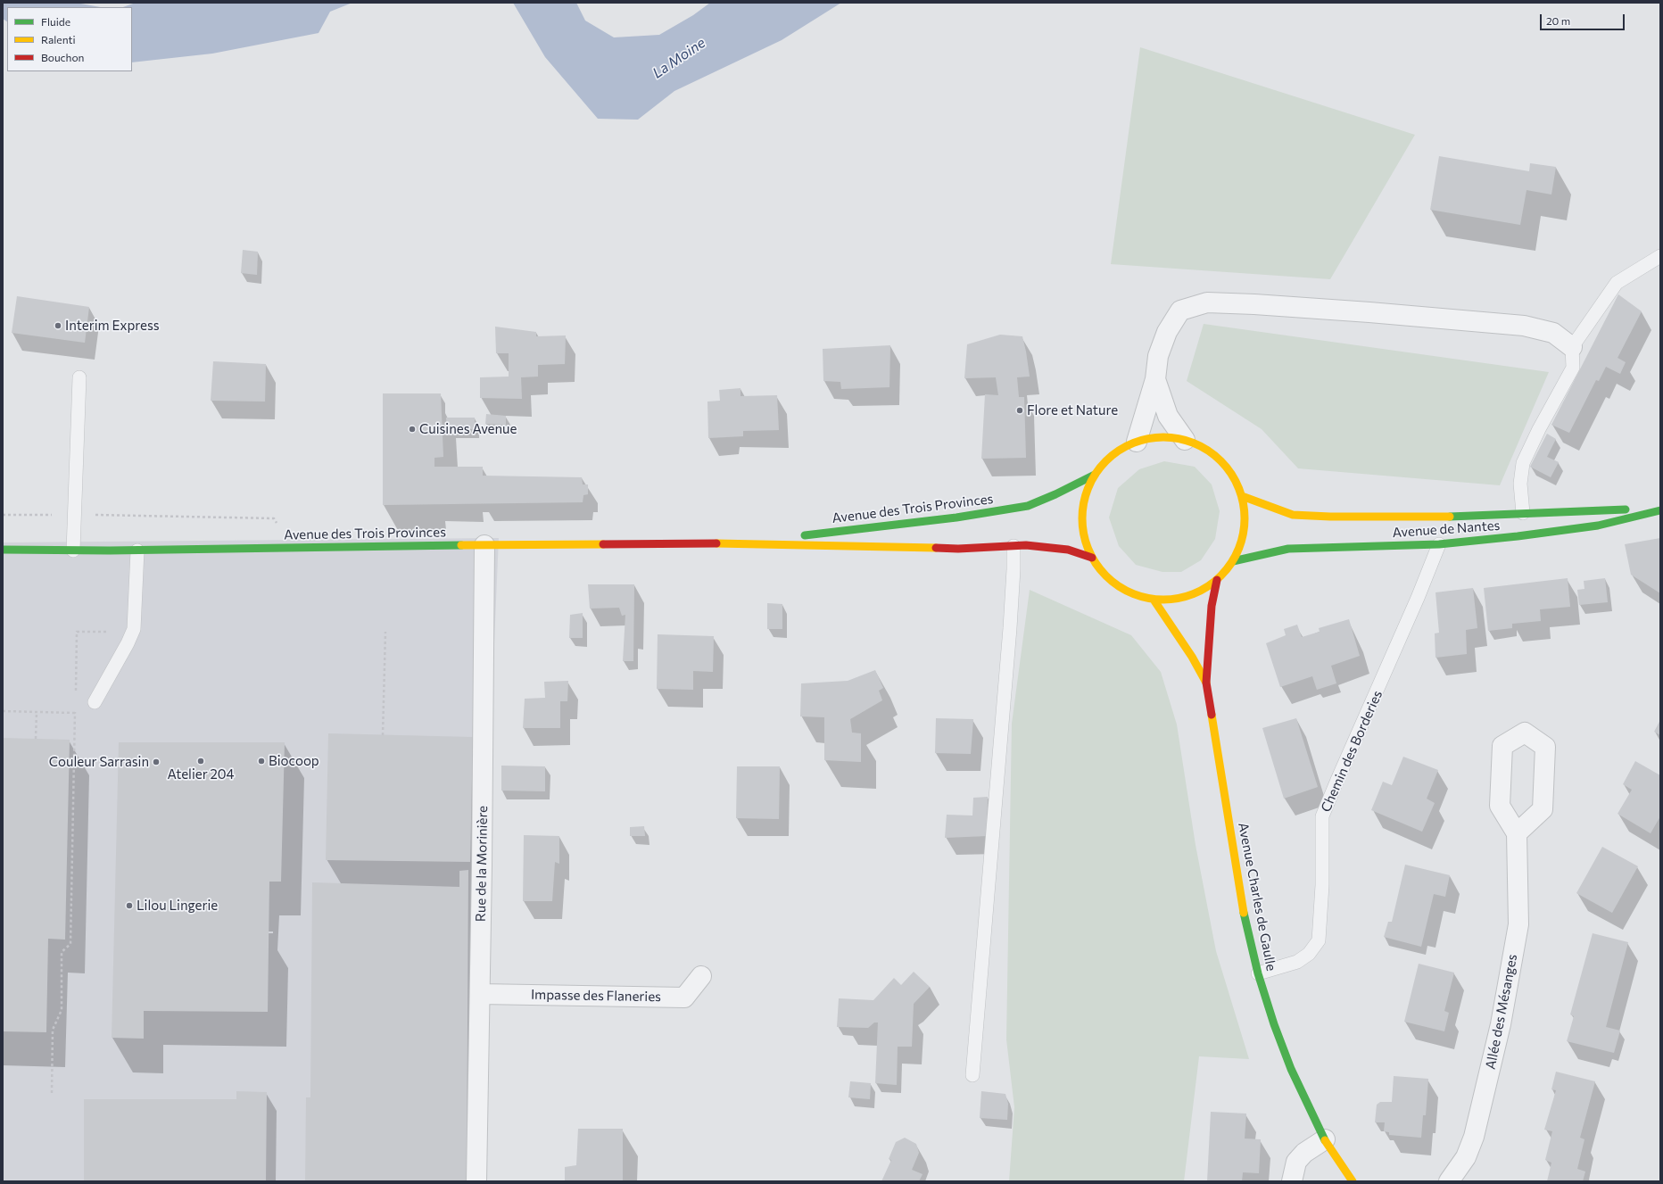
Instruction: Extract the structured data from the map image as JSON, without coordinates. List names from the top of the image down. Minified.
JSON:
{"streets":{"main road":["Avenue des Trois Provinces","Avenue de Nantes","Avenue Charles de Gaulle"],"street":["Rue de la Morinière","Impasse des Flaneries","Allée des Mésanges"],"lane":["Chemin des Borderies"]},"crossings":[["Avenue des Trois Provinces","Rue de la Morinière"],["Avenue de Nantes","Chemin des Borderies"],["Chemin des Borderies","Avenue Charles de Gaulle"],["Rue de la Morinière","Impasse des Flaneries"]],"water":["La Moine"],"places":["Interim Express","Flore et Nature","Cuisines Avenue","Atelier 204","Biocoop","Couleur Sarrasin","Lilou Lingerie"],"legend":["Fluide","Ralenti","Bouchon"],"scale_bar":"20 m"}
